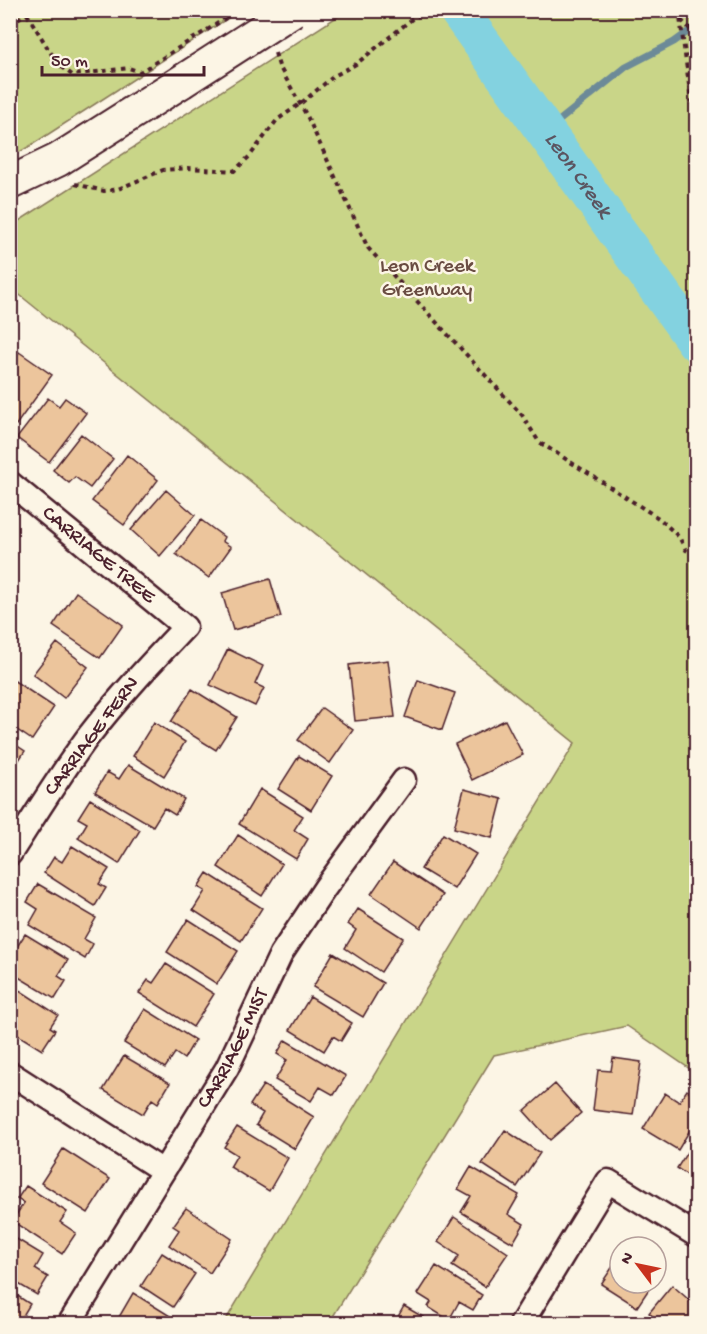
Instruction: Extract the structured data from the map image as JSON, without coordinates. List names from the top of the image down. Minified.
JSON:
{"streets":{"street":["CARRIAGE TREE","CARRIAGE FERN","CARRIAGE MIST"]},"crossings":[["CARRIAGE TREE","CARRIAGE FERN"]],"water":["Leon Creek"],"parks":["Leon Creek Greenway"],"scale_bar":"50 m","north":"top left"}
